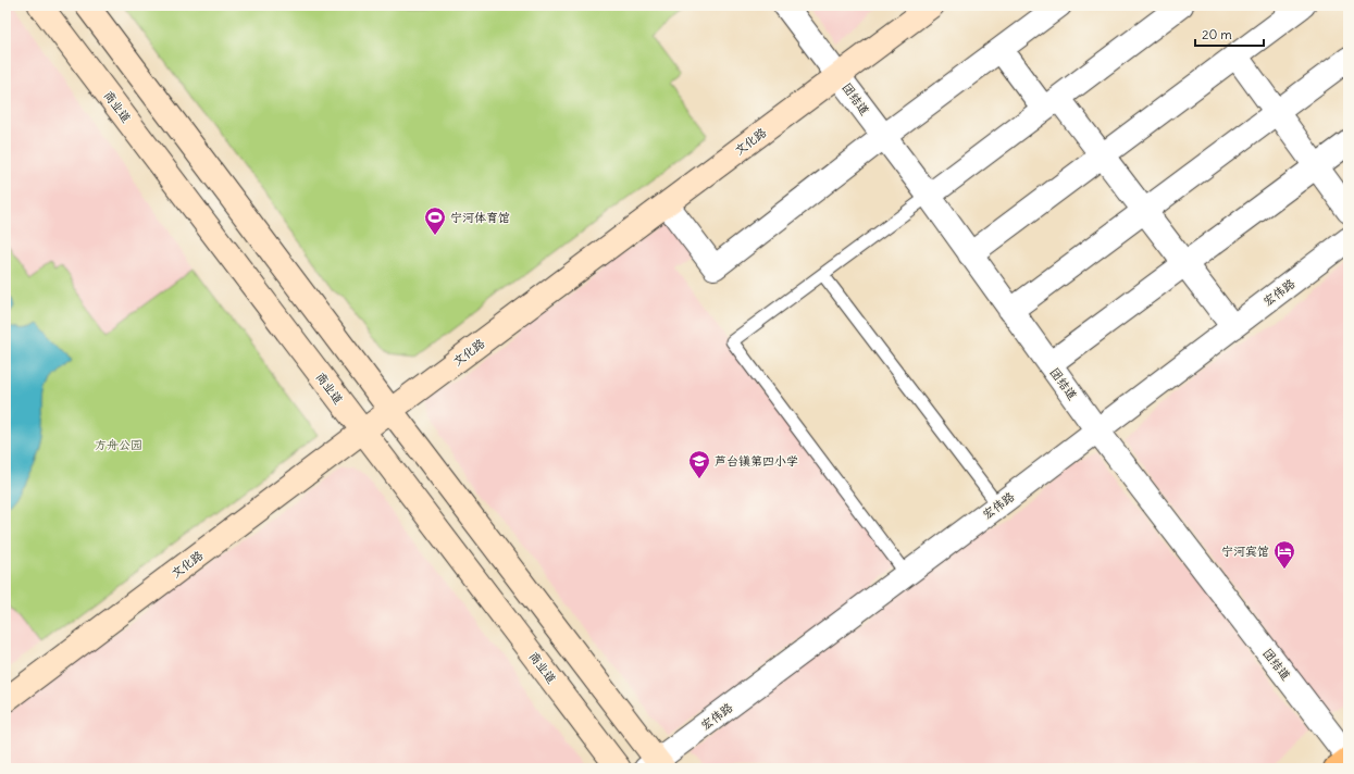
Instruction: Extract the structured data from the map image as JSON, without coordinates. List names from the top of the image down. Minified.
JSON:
{"streets":{"main road":["商业道","文化路"],"street":["团结道","宏伟路"]},"crossings":[["团结道","文化路"],["团结道","宏伟路"],["商业道","文化路"]],"parks":["方舟公园"],"places":{"sports":["宁河体育馆"],"school or university":["芦台镇第四小学"],"hotel":["宁河宾馆"]},"scale_bar":"20 m"}
